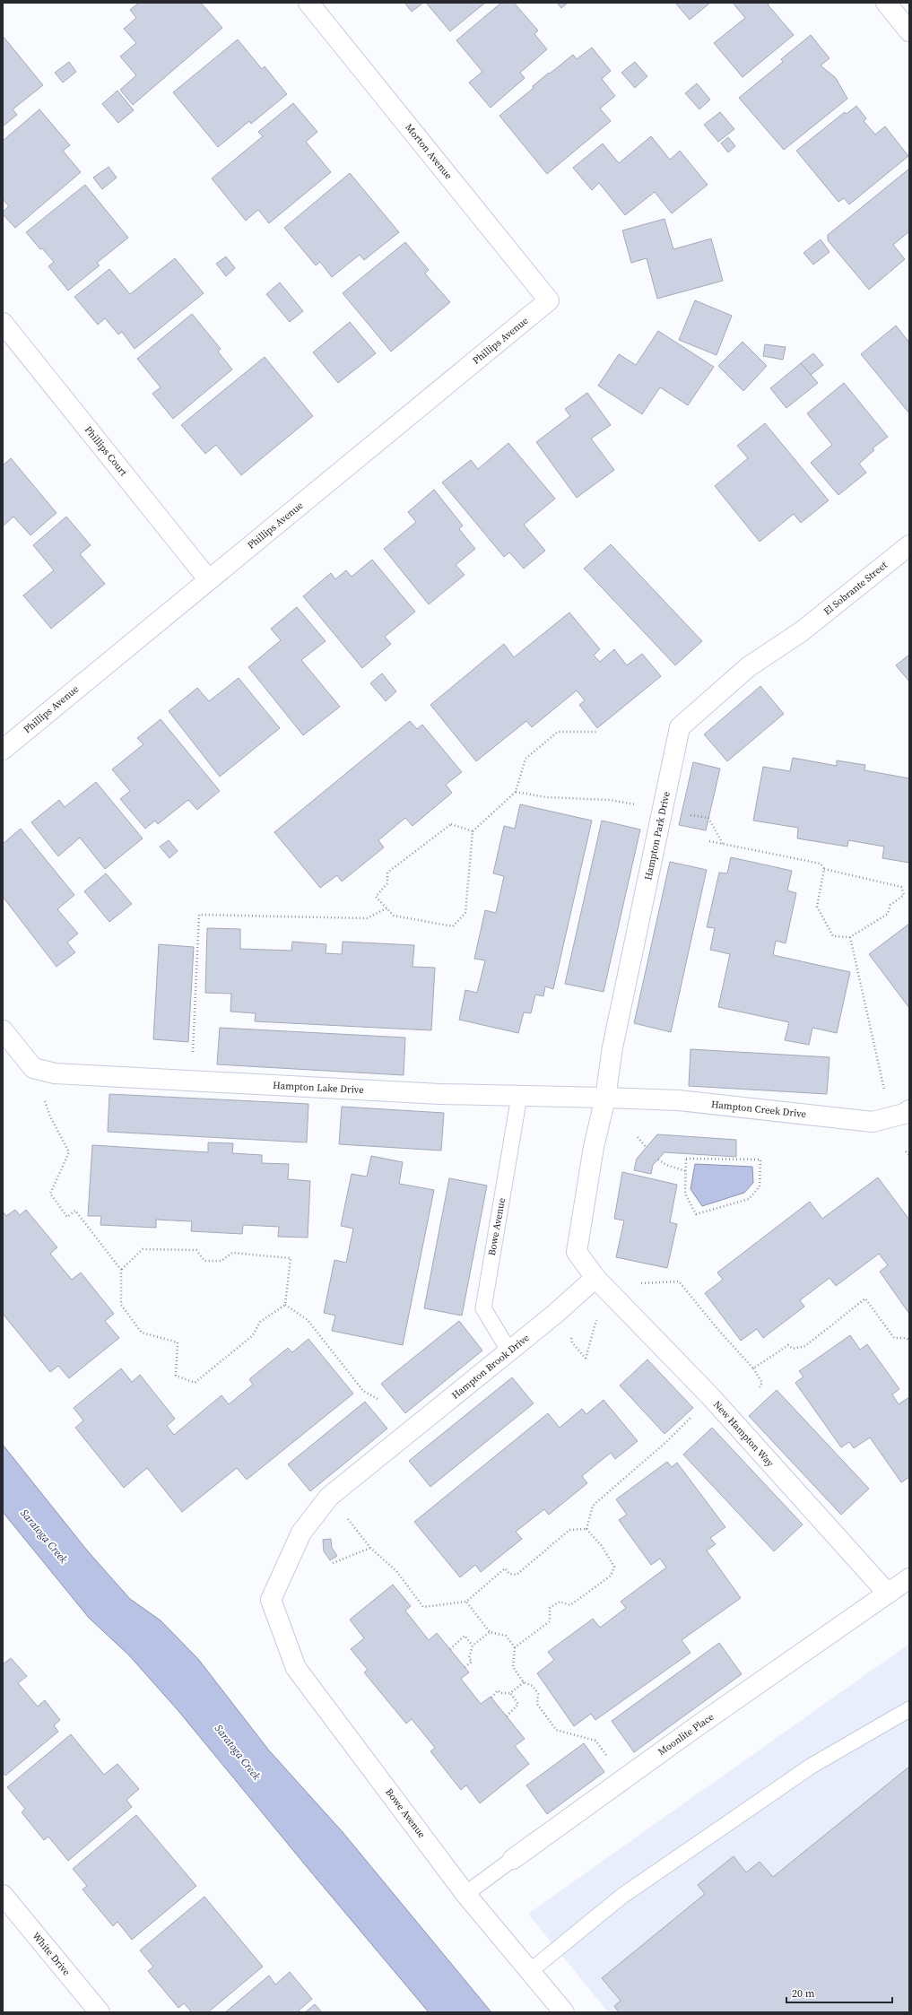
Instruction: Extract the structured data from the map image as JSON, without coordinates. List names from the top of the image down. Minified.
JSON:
{"streets":{"street":["Morton Avenue","Phillips Avenue","Phillips Court","El Sobrante Street","Hampton Park Drive","Hampton Lake Drive","Hampton Creek Drive","Bowe Avenue","Hampton Brook Drive","New Hampton Way","Moonlite Place","White Drive"]},"crossings":[["Morton Avenue","Phillips Avenue"],["Phillips Avenue","Phillips Court"],["El Sobrante Street","Hampton Park Drive"],["Hampton Park Drive","Hampton Lake Drive"],["Hampton Park Drive","Hampton Creek Drive"],["Hampton Lake Drive","Hampton Creek Drive"],["Hampton Lake Drive","Bowe Avenue"],["Bowe Avenue","Hampton Brook Drive"],["Bowe Avenue","Moonlite Place"],["Hampton Brook Drive","New Hampton Way"],["New Hampton Way","Moonlite Place"]],"water":["Saratoga Creek"],"scale_bar":"20 m"}
